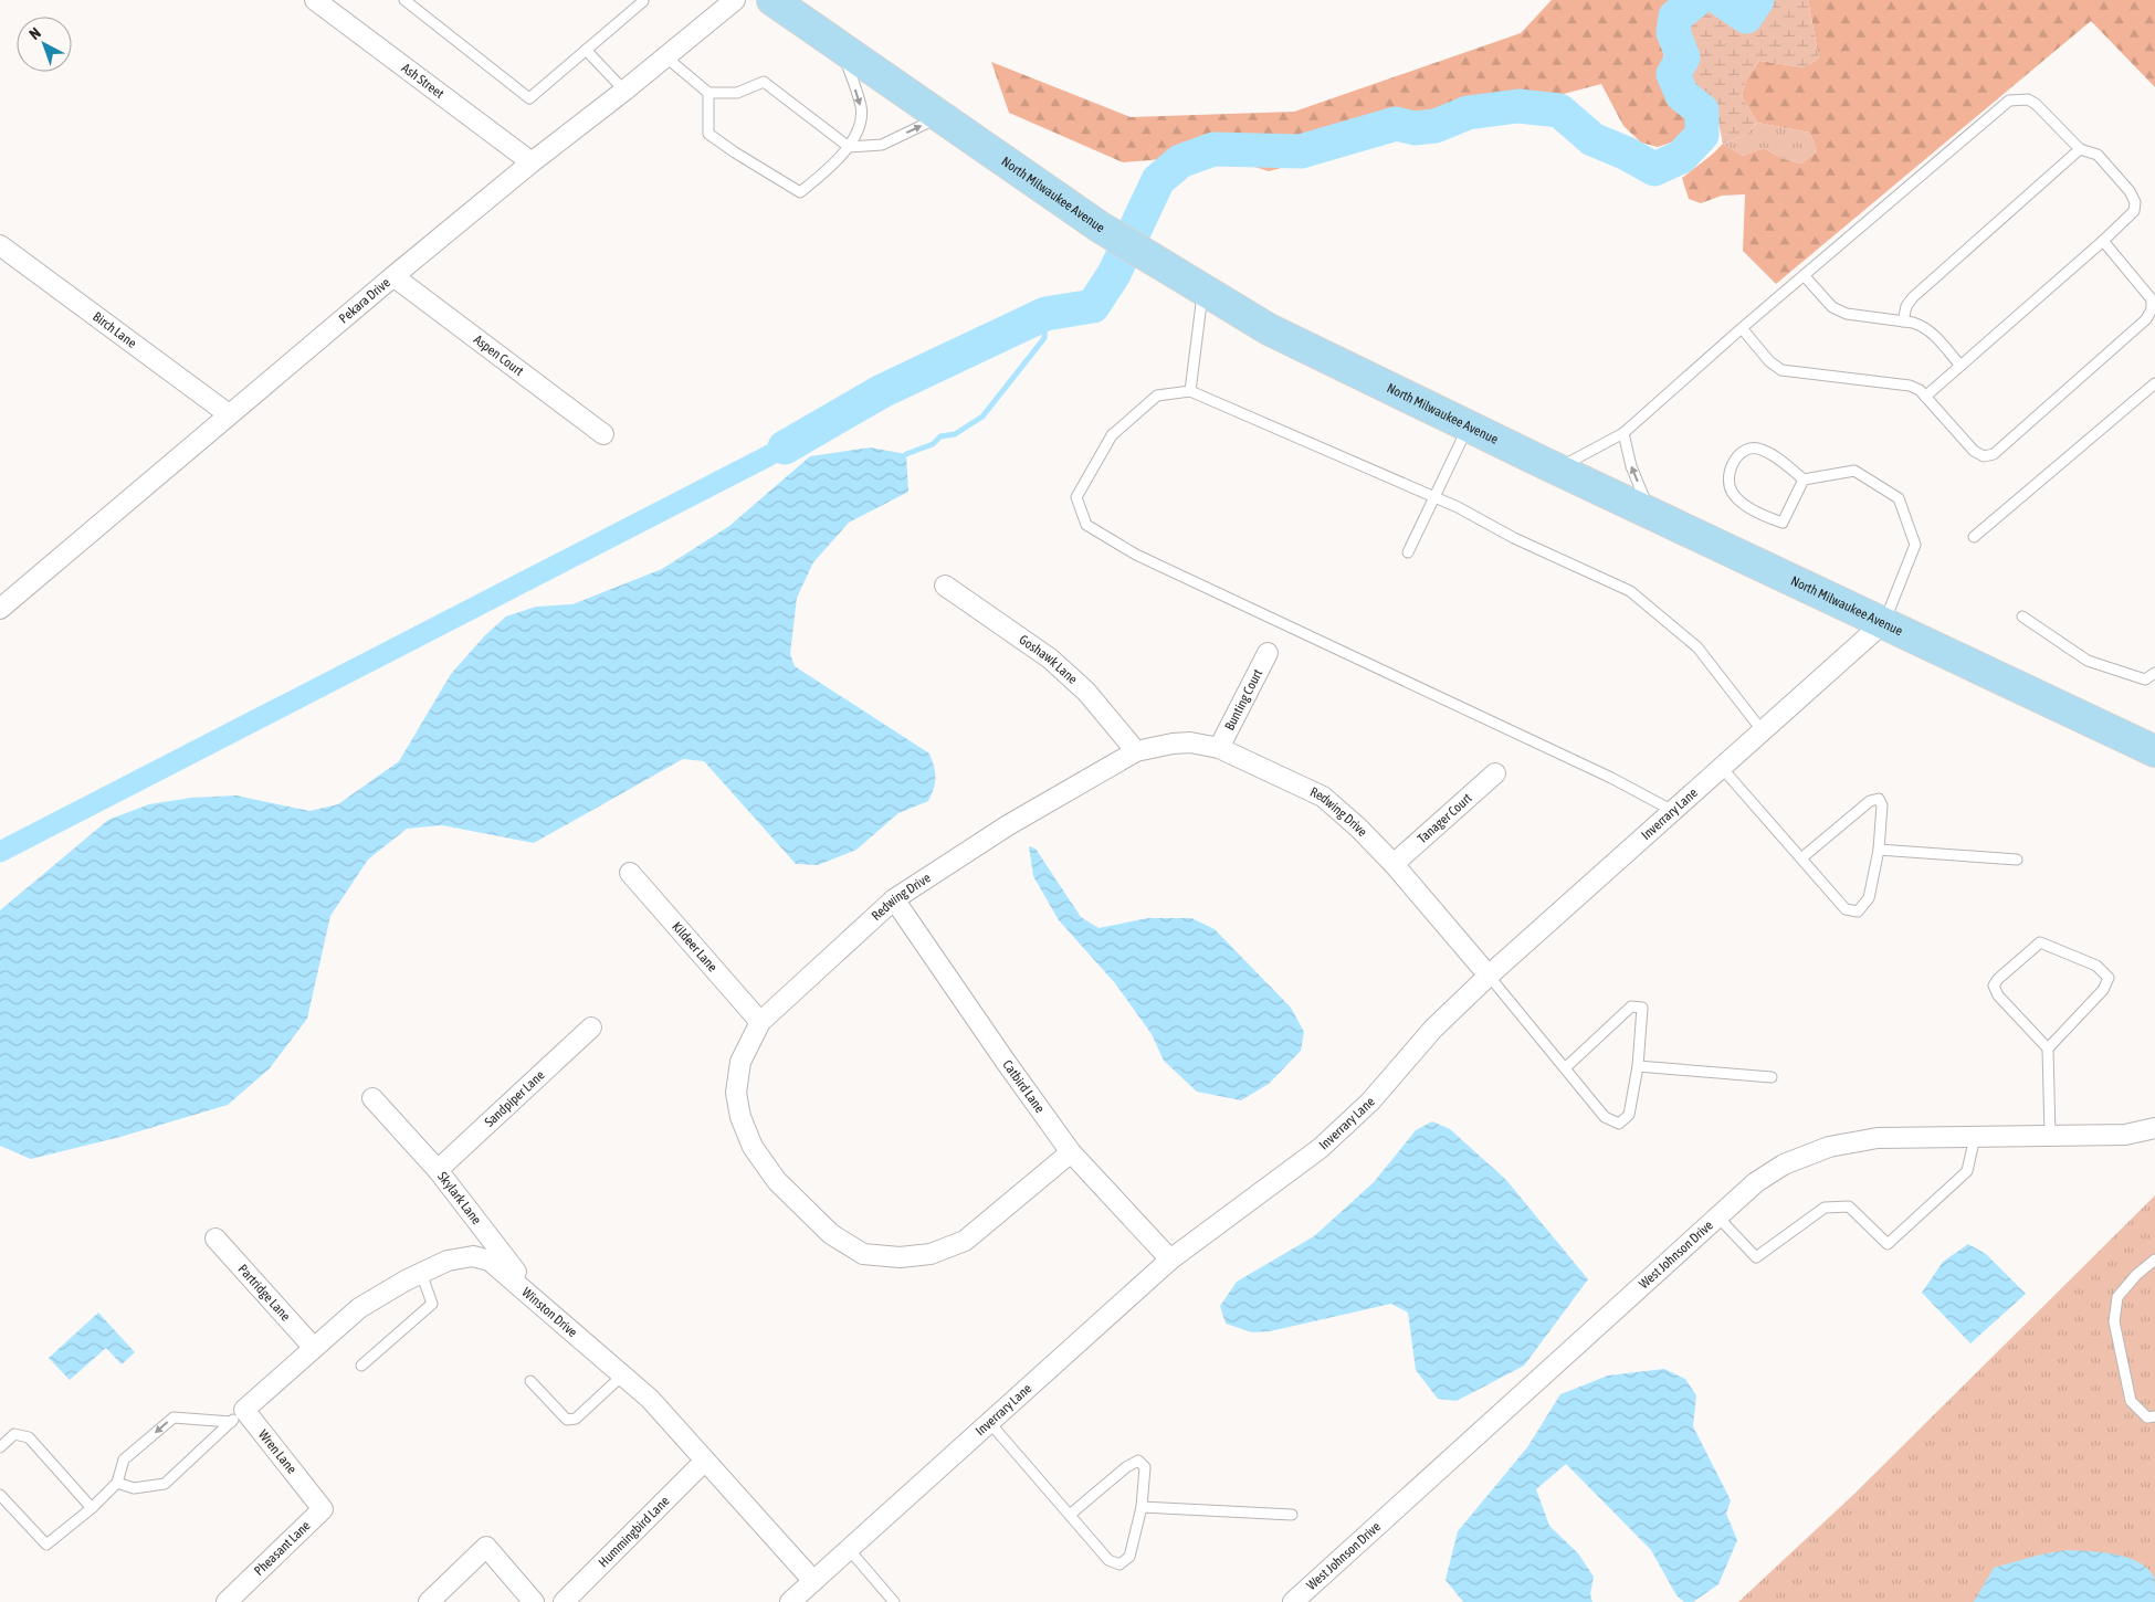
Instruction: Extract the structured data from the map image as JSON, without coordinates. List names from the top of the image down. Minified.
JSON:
{"streets":{"main road":["North Milwaukee Avenue"],"street":["Ash Street","Pekara Drive","Birch Lane","Aspen Court","Goshawk Lane","Bunting Court","Redwing Drive","Inverrary Lane","Tanager Court","Kildeer Lane","Catbird Lane","Sandpiper Lane","Skylark Lane","West Johnson Drive","Partridge Lane","Winston Drive","Wren Lane","Hummingbird Lane","Pheasant Lane"]},"crossings":[["Ash Street","Pekara Drive"],["North Milwaukee Avenue","Inverrary Lane"],["Pekara Drive","Birch Lane"],["Pekara Drive","Aspen Court"],["Goshawk Lane","Redwing Drive"],["Bunting Court","Redwing Drive"],["Redwing Drive","Inverrary Lane"],["Redwing Drive","Tanager Court"],["Redwing Drive","Kildeer Lane"],["Redwing Drive","Catbird Lane"],["Inverrary Lane","Catbird Lane"],["Inverrary Lane","Winston Drive"],["Sandpiper Lane","Skylark Lane"],["Skylark Lane","Winston Drive"],["Partridge Lane","Winston Drive"],["Winston Drive","Wren Lane"],["Winston Drive","Hummingbird Lane"],["Wren Lane","Pheasant Lane"]],"north":"top left"}
